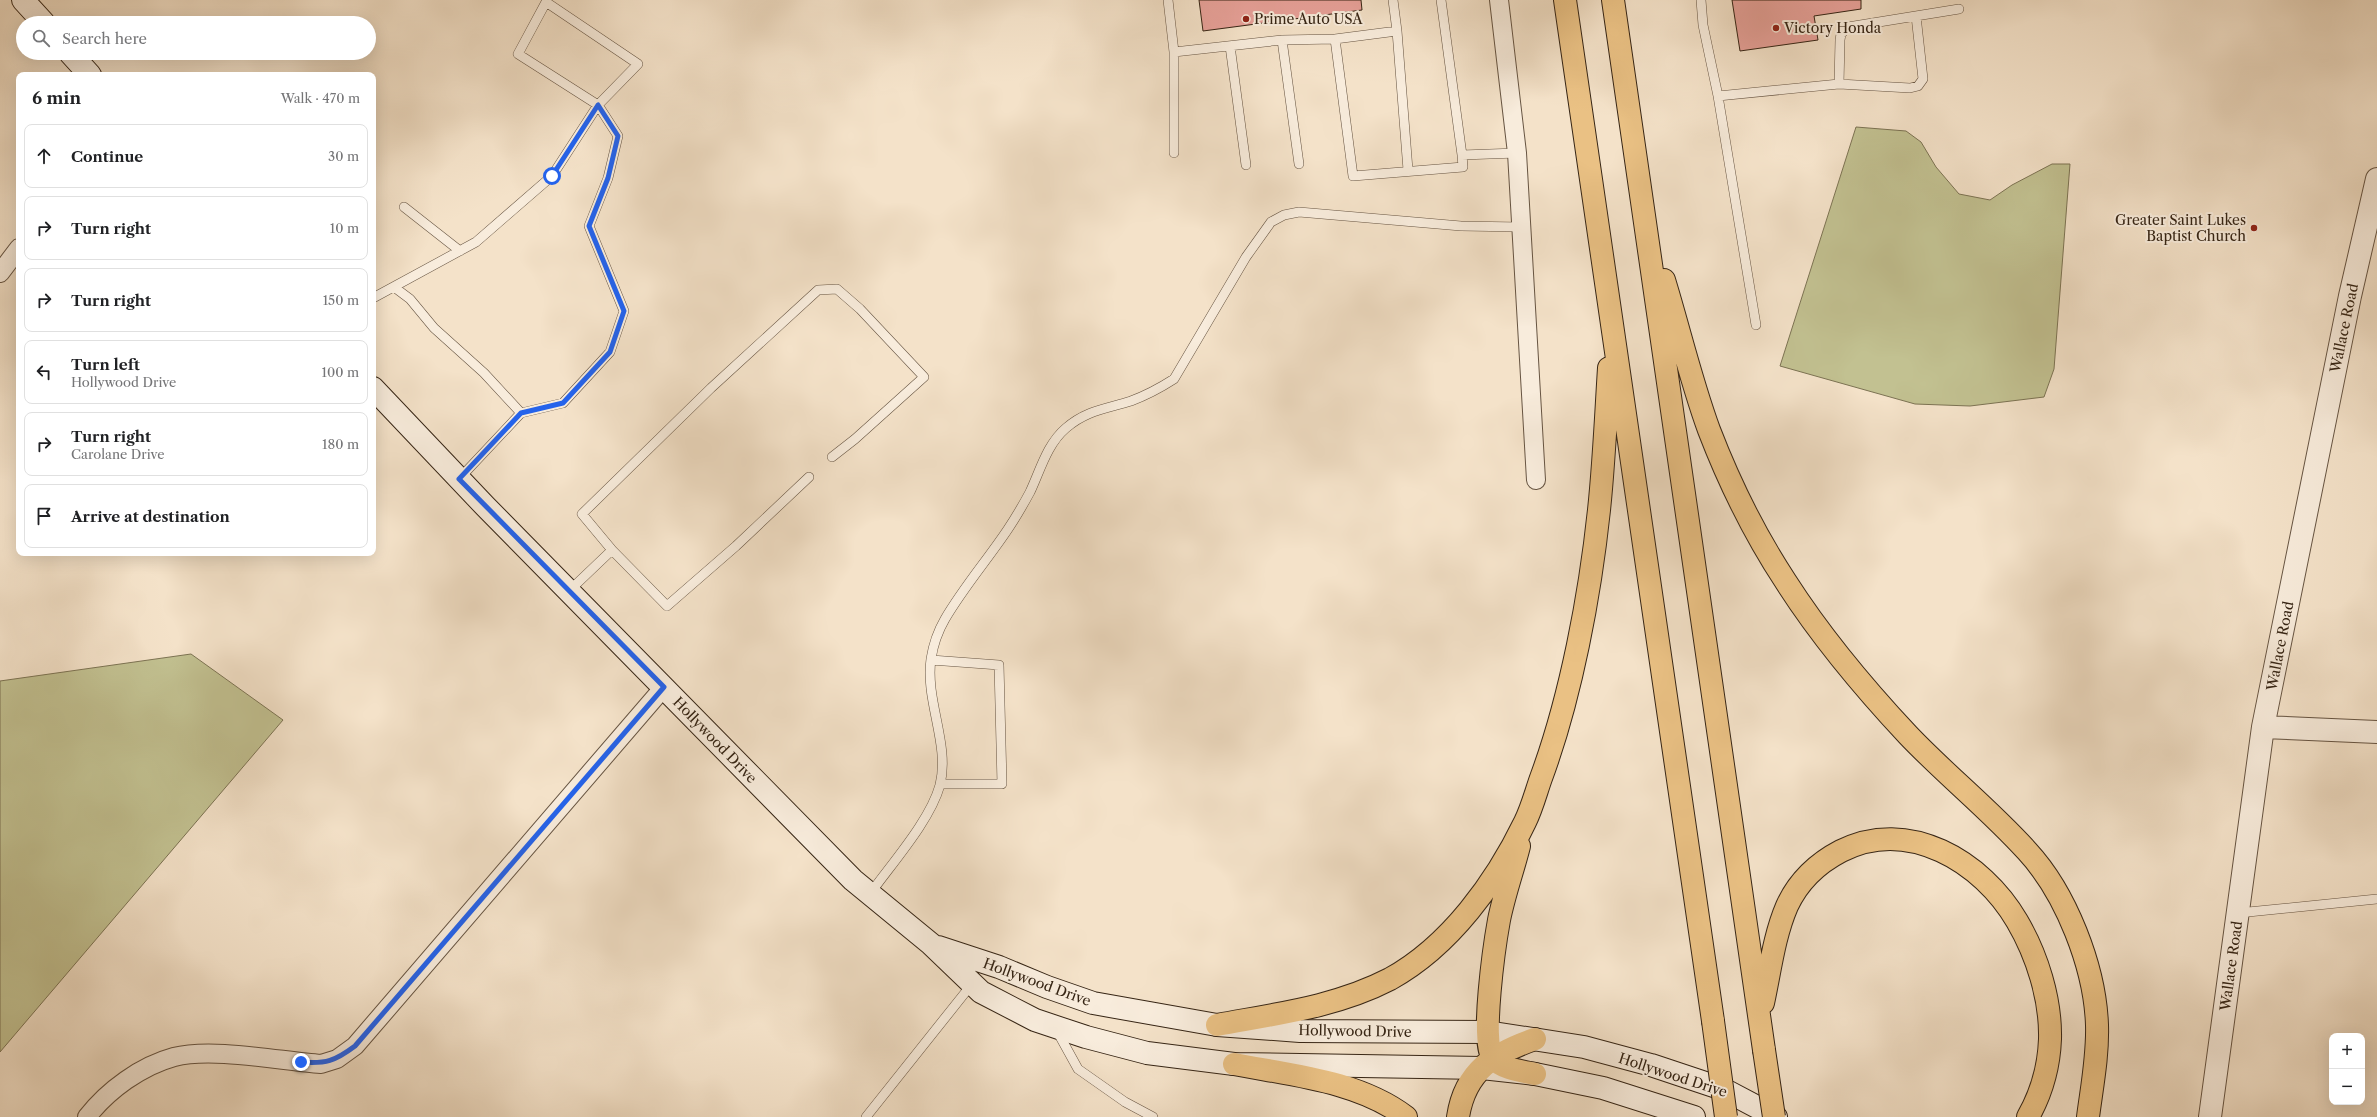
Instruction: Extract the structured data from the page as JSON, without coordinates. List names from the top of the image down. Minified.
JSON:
{"streets":{"main road":["Wallace Road","Hollywood Drive"]},"places":["Prime Auto USA","Victory Honda","Greater Saint Lukes Baptist Church"],"page":{"search":"Search here","heading":["6 min","Walk · 470 m"],"list":[["Continue","30 m"],["Turn right","10 m"],["Turn right","150 m"],["Turn left","Hollywood Drive","100 m"],["Turn right","Carolane Drive","180 m"],"Arrive at destination"],"map_buttons":["+","−"]}}
